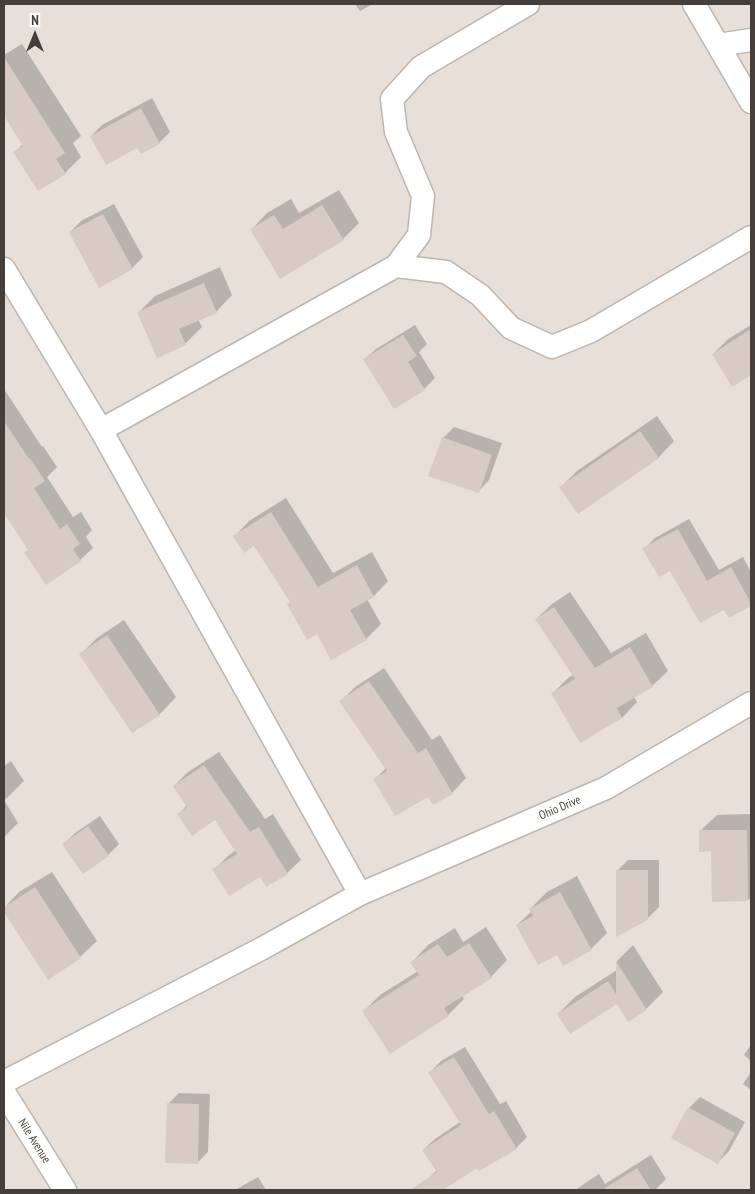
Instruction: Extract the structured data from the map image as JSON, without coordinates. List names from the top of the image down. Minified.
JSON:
{"streets":{"street":["Ohio Drive","Nile Avenue"]},"north":"top"}
